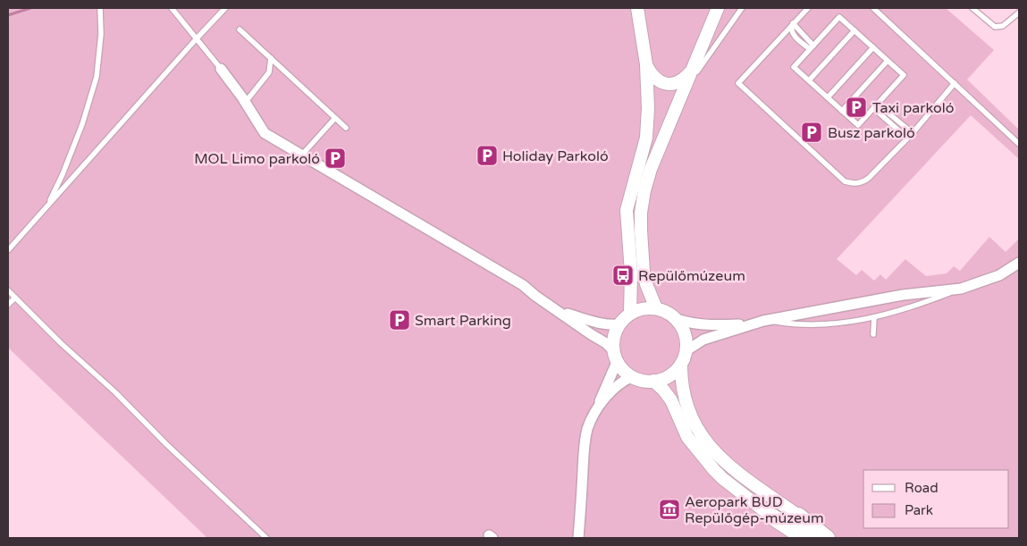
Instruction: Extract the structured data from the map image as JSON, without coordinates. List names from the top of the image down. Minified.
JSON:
{"places":{"parking":["Taxi parkoló","Busz parkoló","Holiday Parkoló","MOL Limo parkoló","Smart Parking"],"bus stop":["Repülőmúzeum"],"museum":["Aeropark BUD Repülőgép-múzeum"]},"legend":["Road","Park"]}
